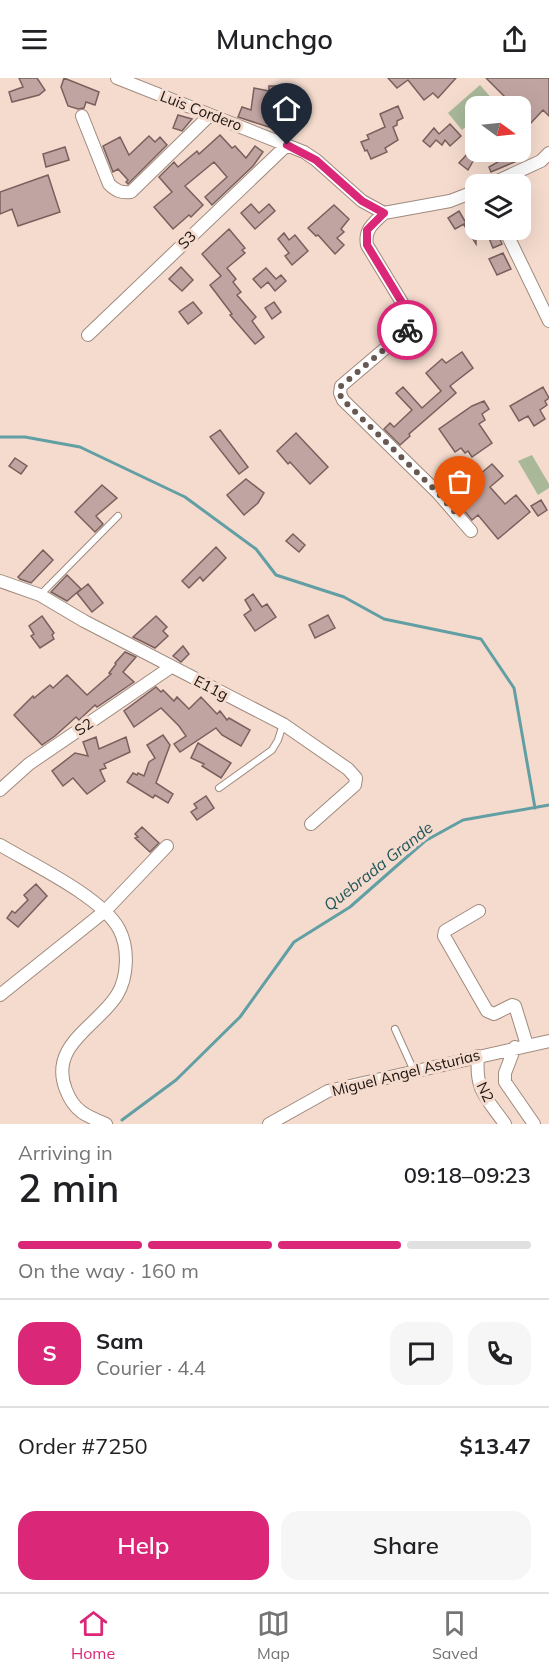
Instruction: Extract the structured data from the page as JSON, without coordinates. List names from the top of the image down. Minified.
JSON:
{"streets":{"street":["Luis Cordero","S3","E11g","S2","Miguel Angel Asturias","N2"]},"crossings":[["Luis Cordero","S3"],["E11g","S2"],["Miguel Angel Asturias","N2"]],"water":["Quebrada Grande"],"north":"right","page":{"header":"Munchgo","heading":["2 min","Arriving in","09:18–09:23"],"panel":["Sam","Courier · 4.4","Order #7250","$13.47"],"bar":"On the way · 160 m","round":"S","buttons":["Help","Share"],"tabs":["Home","Map","Saved"]}}
